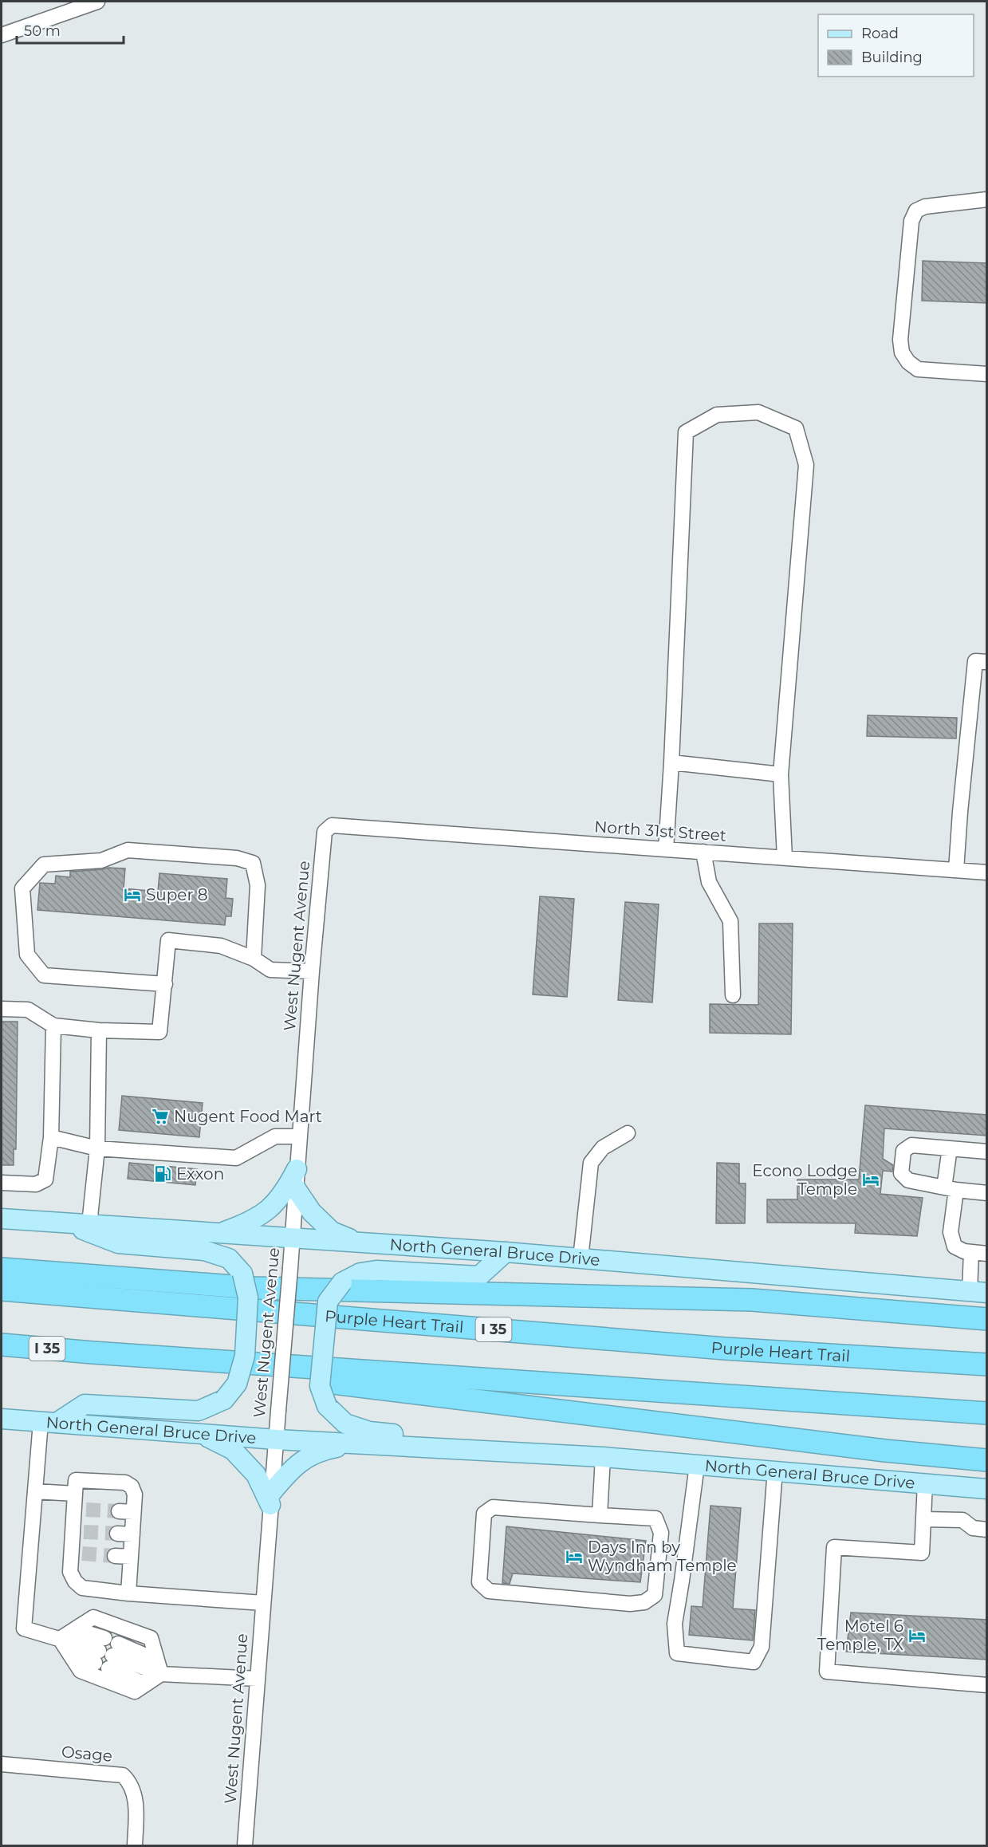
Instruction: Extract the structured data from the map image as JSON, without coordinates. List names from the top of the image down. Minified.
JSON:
{"streets":{"highway":["Purple Heart Trail","I 35"],"main road":["North General Bruce Drive"],"street":["North 31st Street","West Nugent Avenue","Osage"]},"crossings":[["North 31st Street","West Nugent Avenue"],["West Nugent Avenue","North General Bruce Drive"]],"places":{"hotel":["Super 8","Econo Lodge Temple","Days Inn by Wyndham Temple","Motel 6 Temple, TX"],"supermarket":["Nugent Food Mart"],"fuel station":["Exxon"]},"legend":["Road","Building"],"scale_bar":"50 m"}
